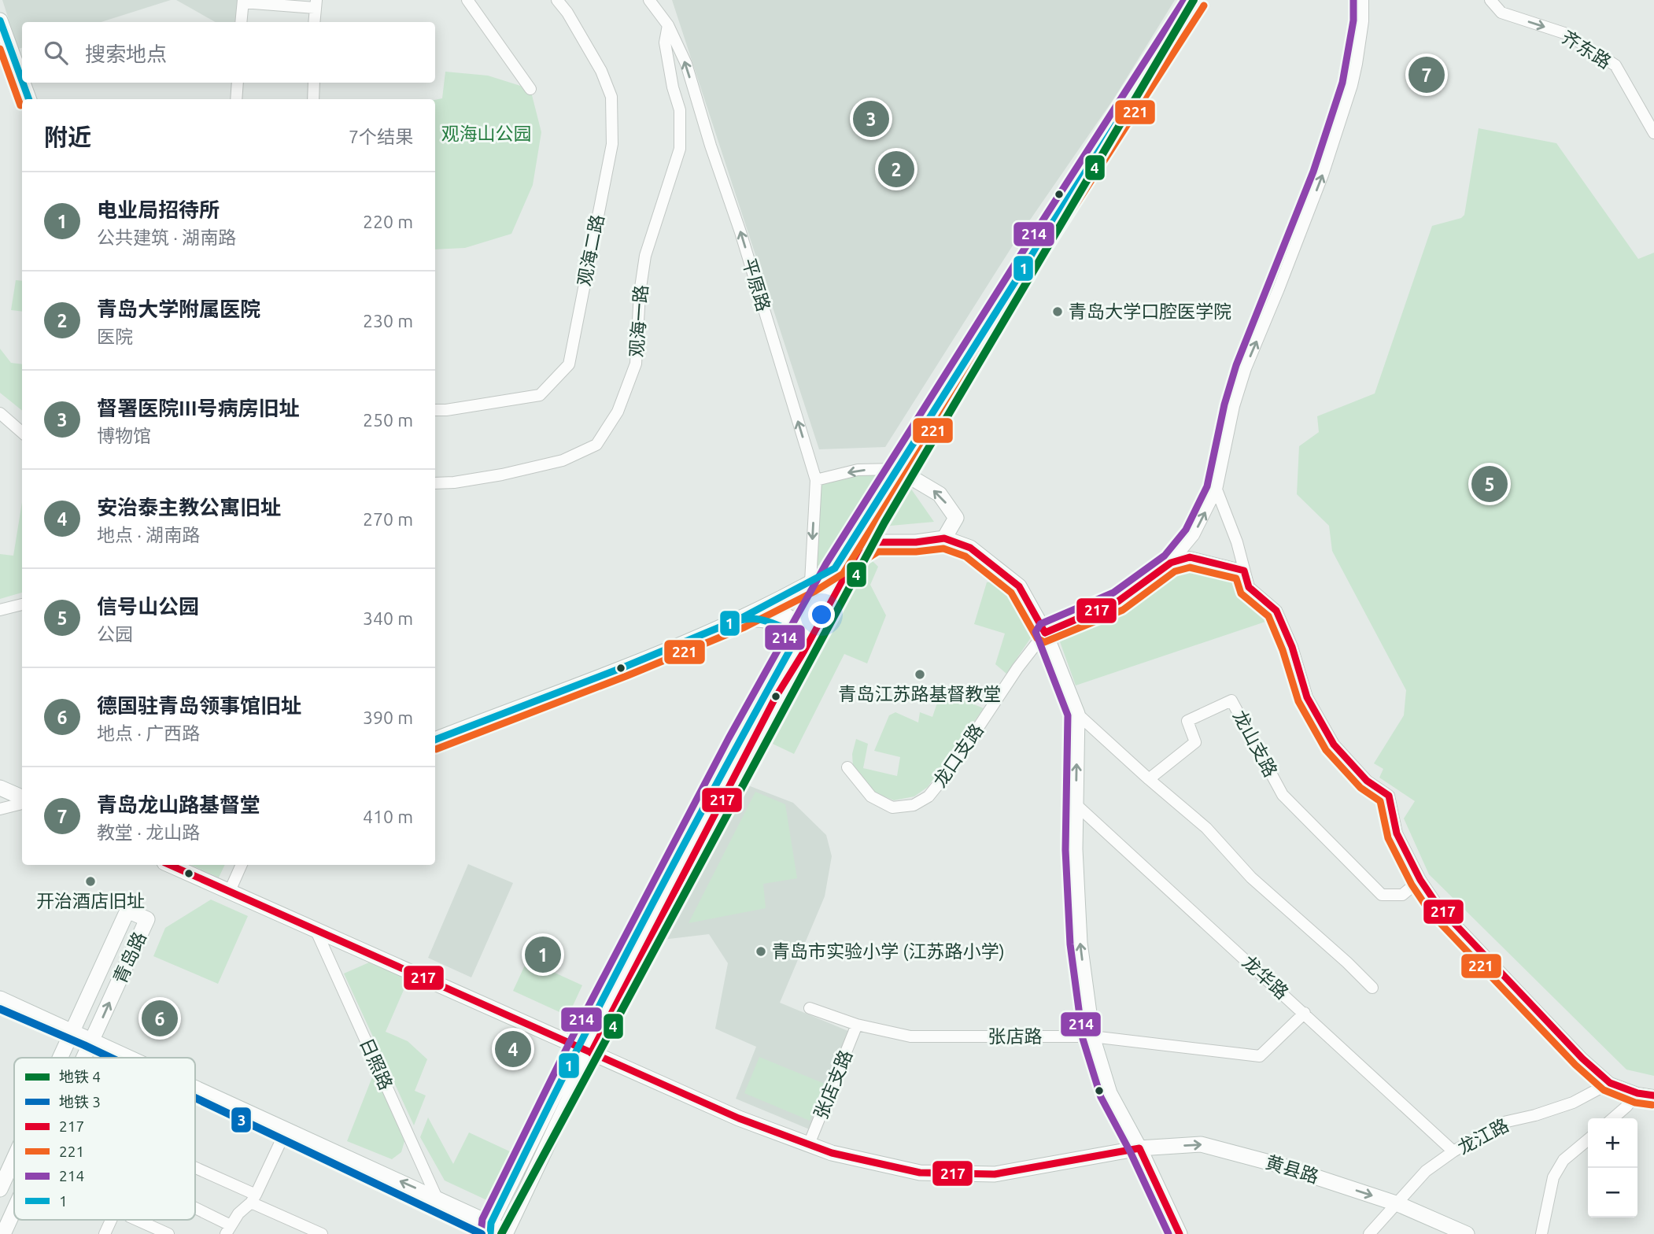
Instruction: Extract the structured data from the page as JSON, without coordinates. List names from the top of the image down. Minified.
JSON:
{"streets":{"main road":["青岛路","黄县路"],"street":["齐东路","观海二路","平原路","观海一路","龙山支路","龙口支路","龙华路","张店路","日照路","张店支路","龙江路"]},"crossings":[["平原路","观海一路"],["龙华路","张店路"],["龙华路","龙江路"],["张店路","张店支路"],["日照路","黄县路"],["张店支路","黄县路"],["龙江路","黄县路"]],"one_way":["齐东路"],"parks":["观海山公园"],"places":["青岛大学口腔医学院","青岛江苏路基督教堂","开治酒店旧址","青岛市实验小学 (江苏路小学)"],"lines":["metro line 4","transit line 214","transit line 1","transit line 221","transit line 217","metro line 3"],"legend":["地铁 4","地铁 3","217","221","214","1"],"page":{"search":"搜索地点","pins":["7","3","2","5","1","6","4"],"heading":["附近","7个结果"],"list":[{"mark":"1","name":"电业局招待所","note":"公共建筑 · 湖南路","value":"220 m"},{"mark":"2","name":"青岛大学附属医院","note":"医院","value":"230 m"},{"mark":"3","name":"督署医院III号病房旧址","note":"博物馆","value":"250 m"},{"mark":"4","name":"安治泰主教公寓旧址","note":"地点 · 湖南路","value":"270 m"},{"mark":"5","name":"信号山公园","note":"公园","value":"340 m"},{"mark":"6","name":"德国驻青岛领事馆旧址","note":"地点 · 广西路","value":"390 m"},{"mark":"7","name":"青岛龙山路基督堂","note":"教堂 · 龙山路","value":"410 m"}],"map_buttons":["+","−"]}}
